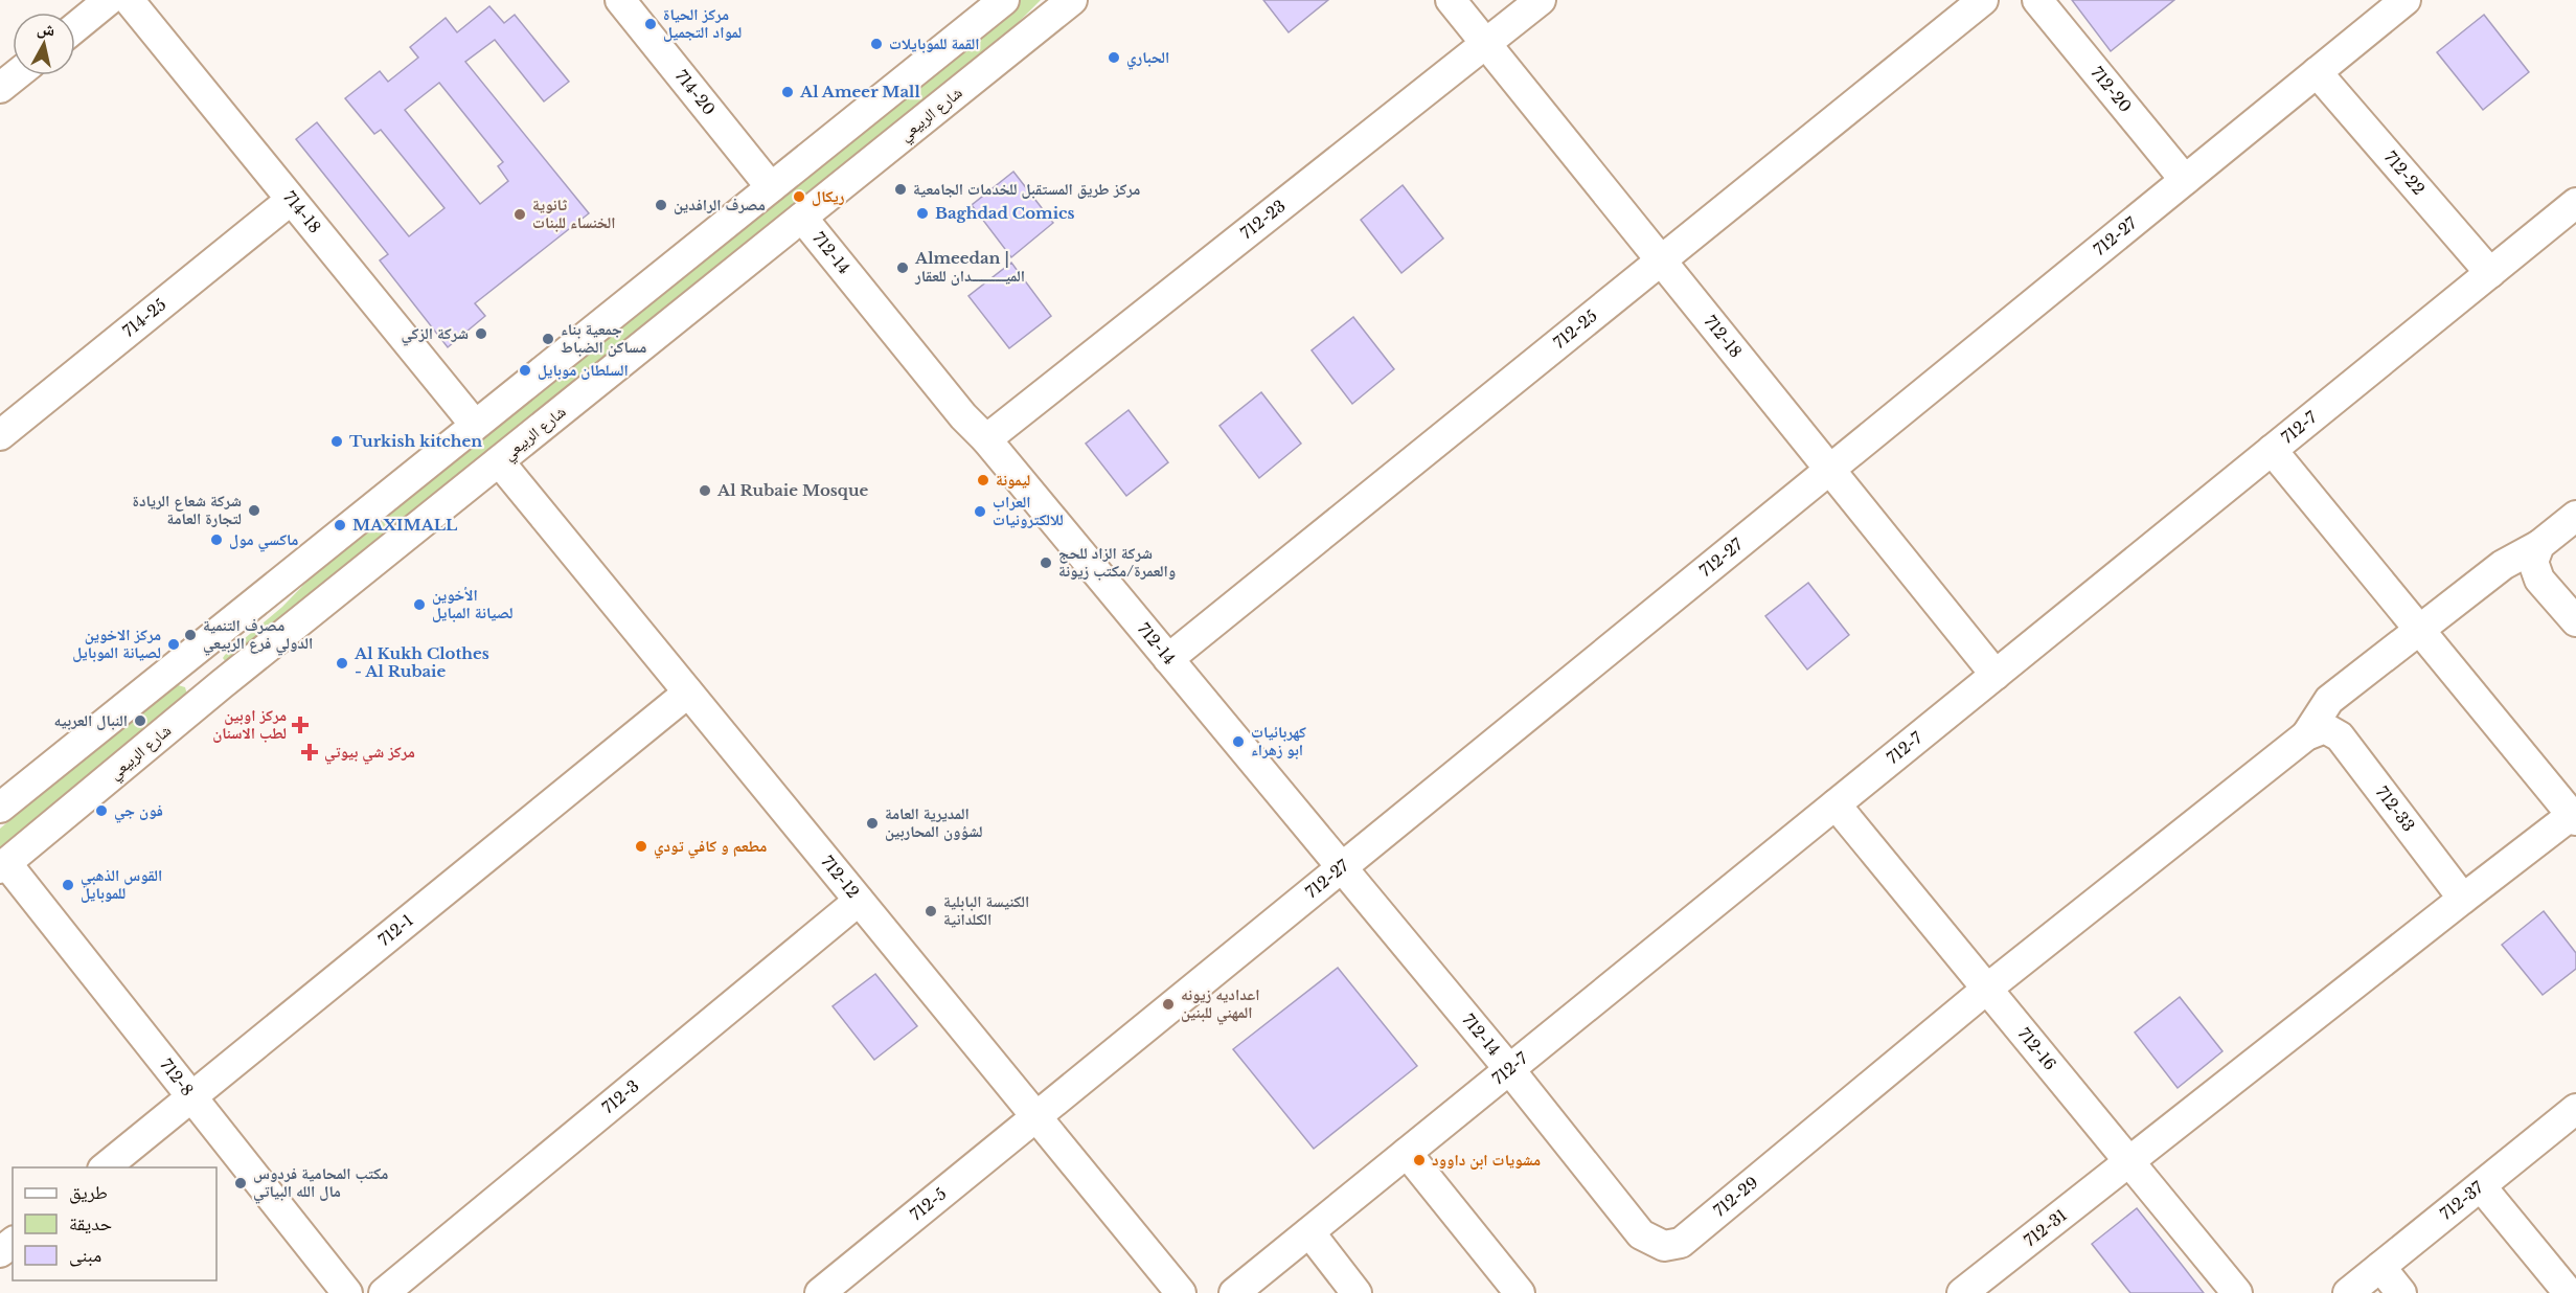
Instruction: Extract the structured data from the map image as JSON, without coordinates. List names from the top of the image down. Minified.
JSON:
{"streets":{"street":["712-20","714-20","شارع الربيعي","712-22","714-18","712-23","712-27","712-14","714-25","712-25","712-18","712-7","712-33","712-12","712-1","712-16","712-8","712-3","712-29","712-37","712-5","712-31"]},"crossings":[["712-20","712-27"],["شارع الربيعي","712-14"],["شارع الربيعي","712-12"],["شارع الربيعي","712-8"],["712-22","712-27"],["712-22","712-7"],["714-18","714-25"],["712-23","712-14"],["712-23","712-18"],["712-27","712-14"],["712-27","712-18"],["712-27","712-12"],["712-27","712-5"],["712-14","712-25"],["712-14","712-7"],["712-14","712-29"],["712-25","712-18"],["712-18","712-7"],["712-7","712-16"],["712-7","712-29"],["712-12","712-1"],["712-12","712-3"],["712-12","712-5"],["712-1","712-8"],["712-16","712-29"],["712-16","712-31"]],"places":{"other":["مركز الحياة لمواد التجميل","القمة للموبايلات","الحباري","Al Ameer Mall","مركز طريق المستقبل للخدمات الجامعية","ريكال","مصرف الرافدين","Baghdad Comics","ثانوية الخنساء للبنات","Almeedan | الميــــــــــدان للعقار","شركة الزكي","جمعية بناء مساكن الضباط","السلطان موبايل","Turkish kitchen","ليمونة","Al Rubaie Mosque","شركة شعاع الريادة لتجارة العامة","العراب للالكترونيات","MAXIMALL","ماكسي مول","شركة الزاد للحج والعمرة/مكتب زيونة","الأخوين لصيانة المبايل","مصرف التنمية الدولي فرع الربيعي","مركز الاخوين لصيانة الموبايل","Al Kukh Clothes - Al Rubaie","النبال العربيه","كهربائيات ابو زهراء","فون جي","المديرية العامة لشؤون المحاربين","مطعم و كافي تودي","القوس الذهبي للموبايل","الكنيسة البابلية الكلدانية","اعداديه زيونه المهني للبنين","مشويات ابن داوود","مكتب المحامية فردوس مال الله البياتي"],"health":["مركز اوبين لطب الاسنان","مركز شي بيوتي"]},"legend":["طريق","حديقة","مبنى"],"north":"top"}
